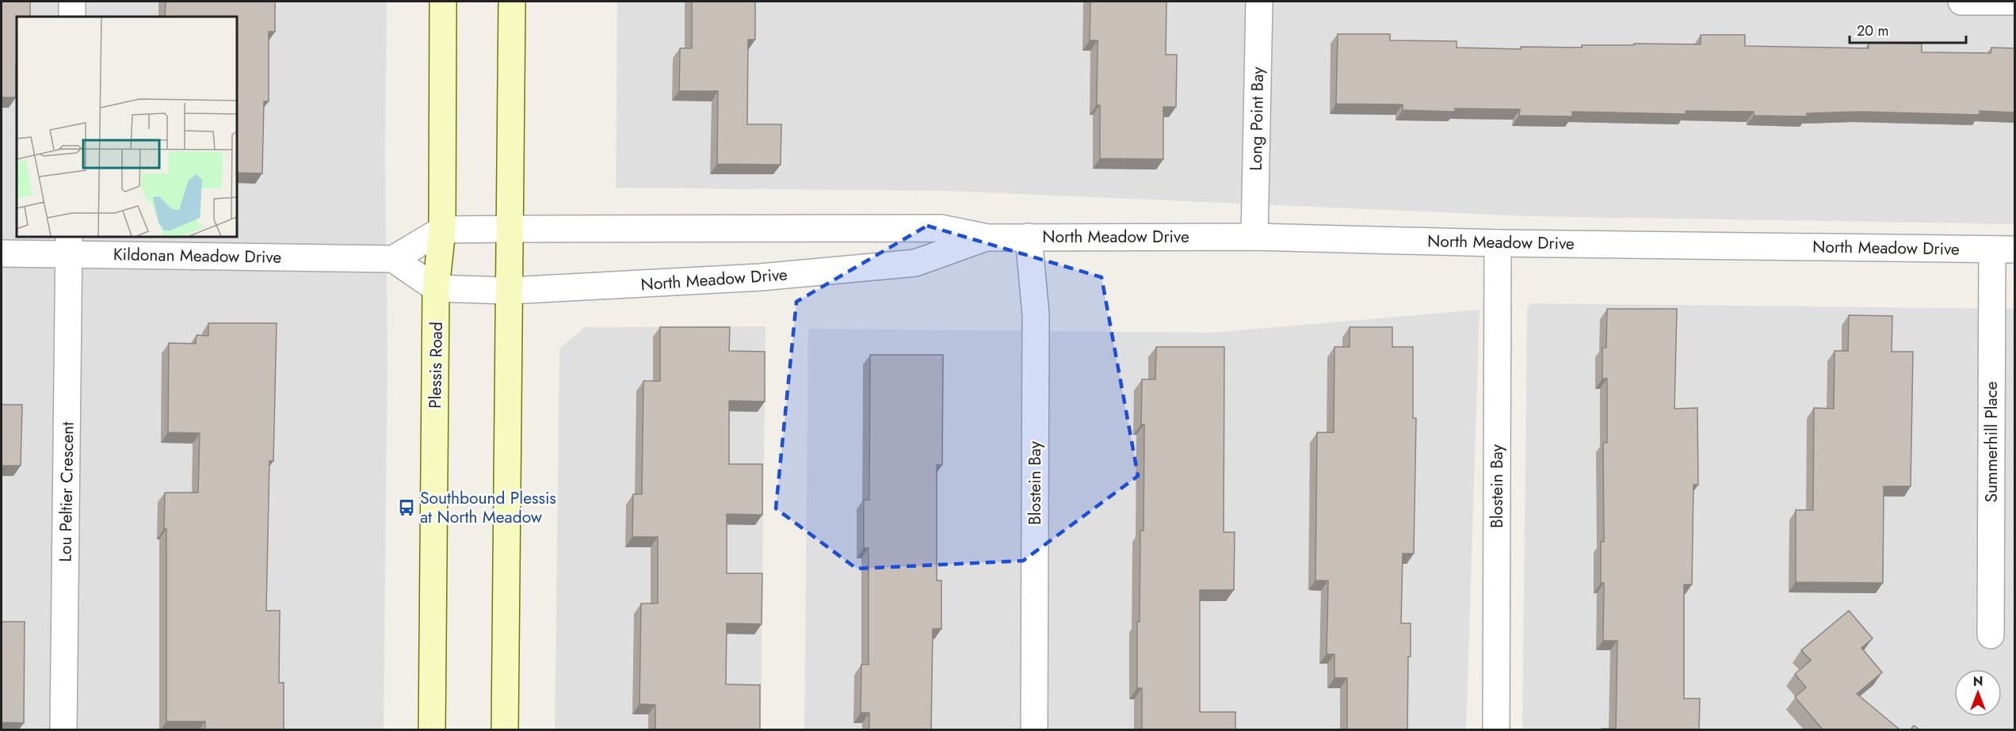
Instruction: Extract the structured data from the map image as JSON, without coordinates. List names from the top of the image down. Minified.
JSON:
{"streets":{"main road":["Plessis Road"],"street":["Long Point Bay","North Meadow Drive","Kildonan Meadow Drive","Summerhill Place","Blostein Bay","Lou Peltier Crescent"]},"crossings":[["Long Point Bay","North Meadow Drive"],["North Meadow Drive","Plessis Road"],["North Meadow Drive","Summerhill Place"],["North Meadow Drive","Blostein Bay"],["Kildonan Meadow Drive","Lou Peltier Crescent"]],"places":{"bus stop":["Southbound Plessis at North Meadow"]},"scale_bar":"20 m","north":"top"}
